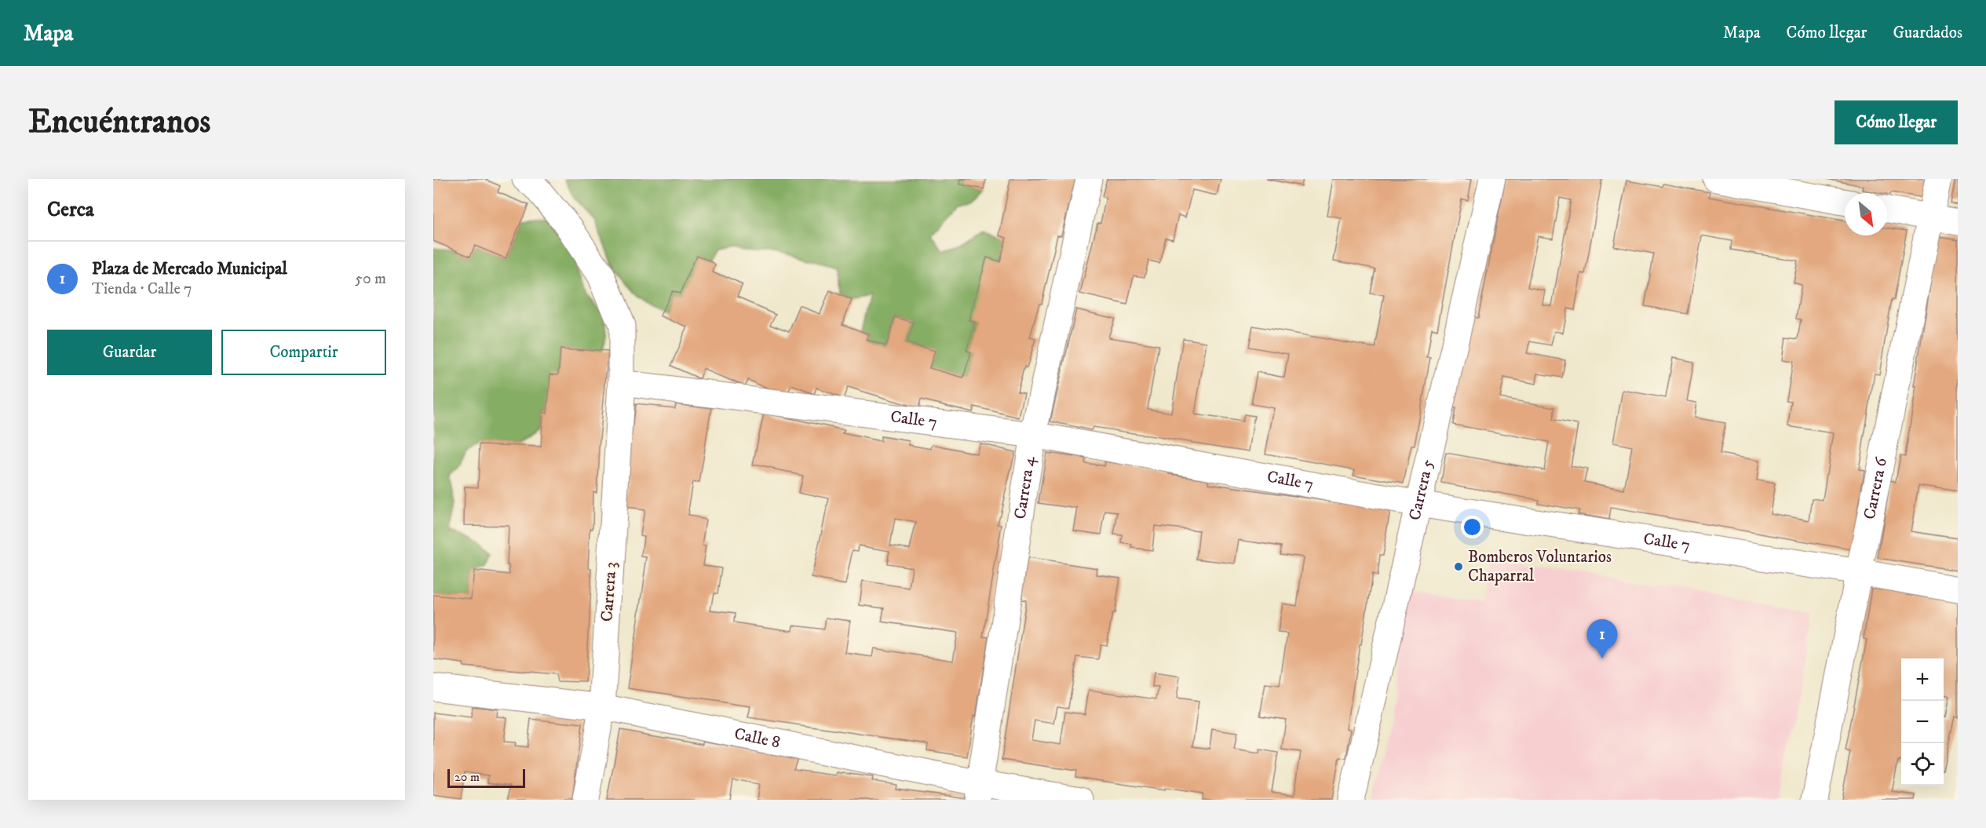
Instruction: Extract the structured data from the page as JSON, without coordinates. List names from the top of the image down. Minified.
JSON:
{"streets":{"street":["Calle 7","Carrera 4","Carrera 6","Carrera 5","Carrera 3","Calle 8"]},"crossings":[["Calle 7","Carrera 4"],["Calle 7","Carrera 6"],["Calle 7","Carrera 5"],["Calle 7","Carrera 3"],["Carrera 4","Calle 8"],["Carrera 3","Calle 8"]],"places":["Bomberos Voluntarios Chaparral"],"scale_bar":"20 m","north":"bottom right","page":{"header":"Mapa","nav":["Mapa","Cómo llegar","Guardados"],"buttons":["Cómo llegar",["Guardar","Compartir"]],"title":"Encuéntranos","heading":"Cerca","list":[{"mark":"1","name":"Plaza de Mercado Municipal","note":"Tienda · Calle 7","value":"50 m"}],"pins":"1","map_buttons":["+","−"],"scale":"20 m"}}
